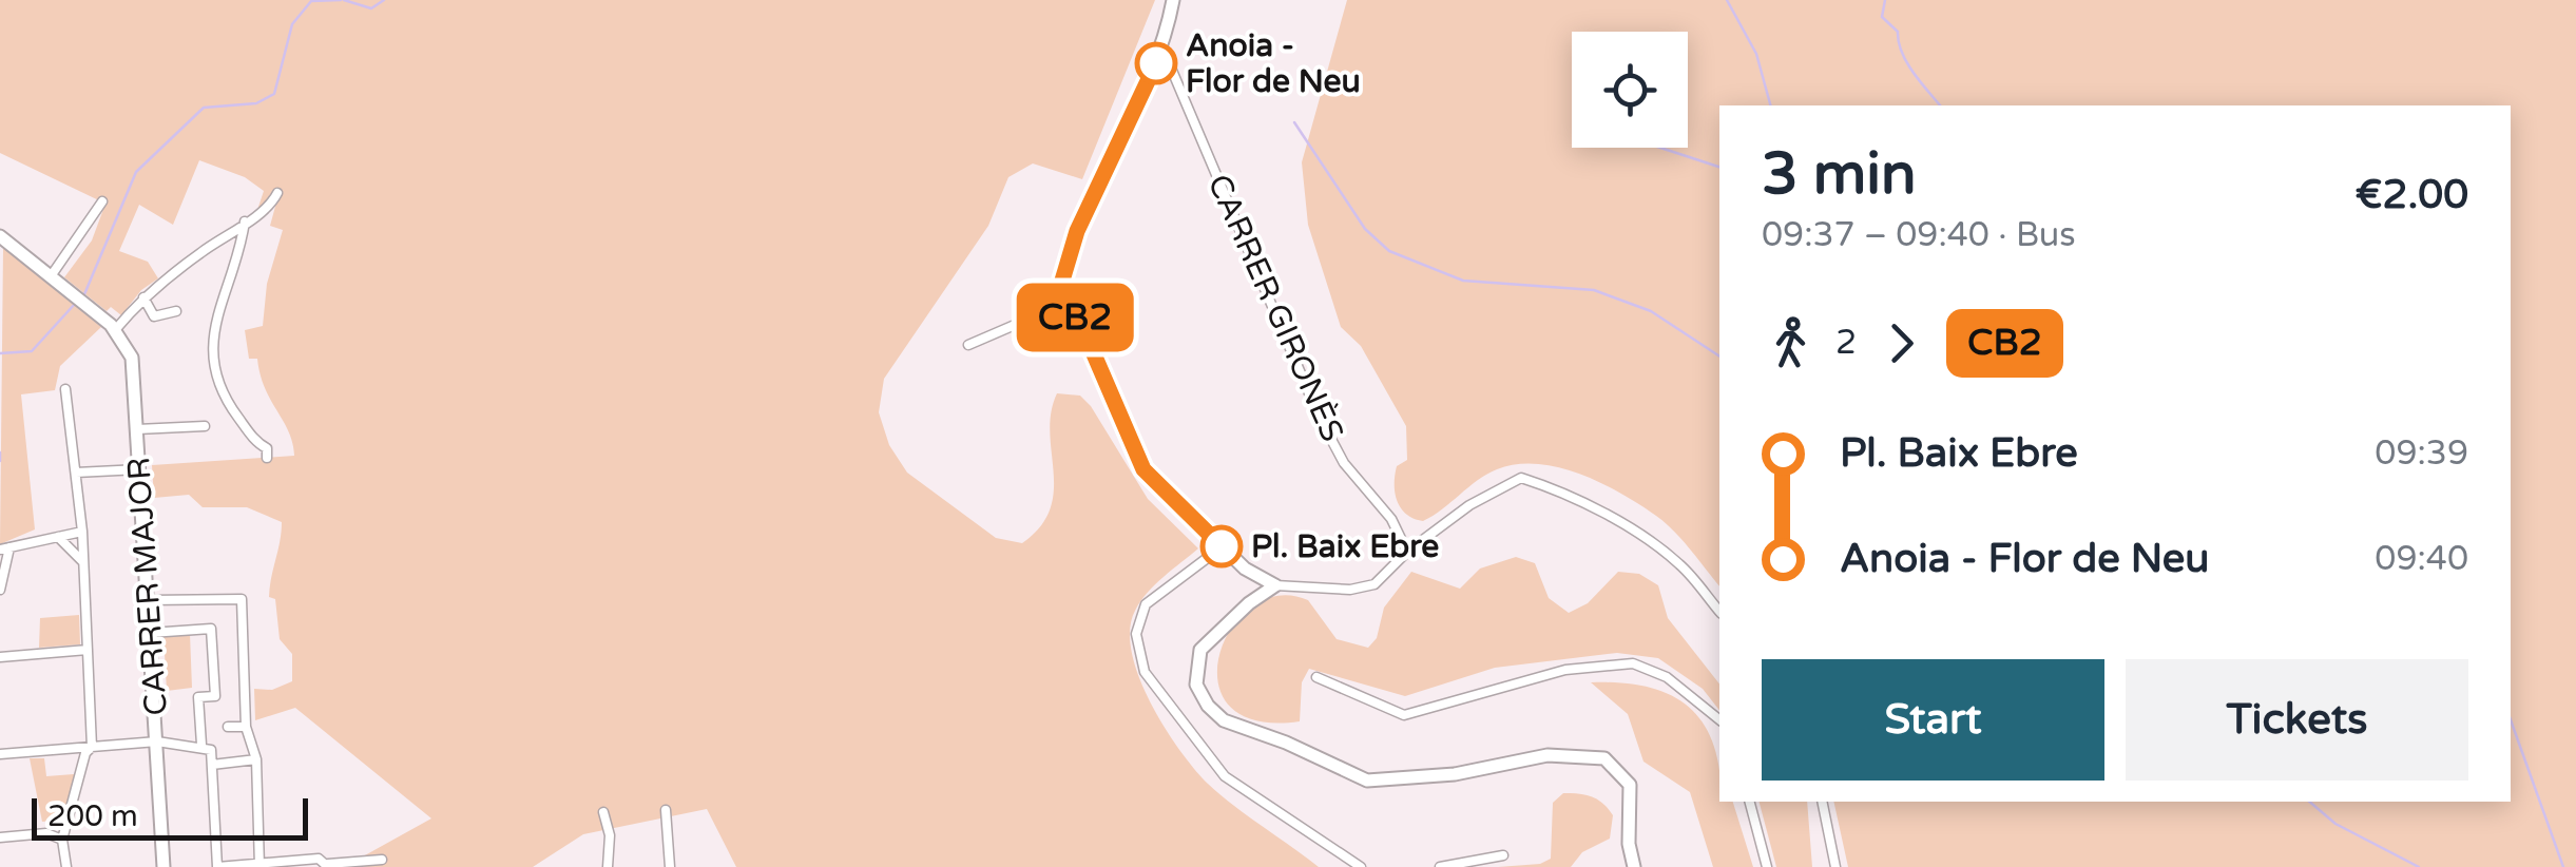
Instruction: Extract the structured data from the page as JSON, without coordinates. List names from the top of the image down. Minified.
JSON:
{"streets":{"street":["CARRER GIRONÈS","CARRER MAJOR"]},"places":["Anoia - Flor de Neu","Pl. Baix Ebre"],"lines":["bus line CB2"],"scale_bar":"200 m","page":{"on_map":"CB2","heading":["3 min","09:37 – 09:40 · Bus","€2.00"],"legs":["2","CB2"],"list":[{"name":"Pl. Baix Ebre","value":"09:39"},{"name":"Anoia - Flor de Neu","value":"09:40"}],"buttons":["Start","Tickets"],"scale":"200 m"}}
